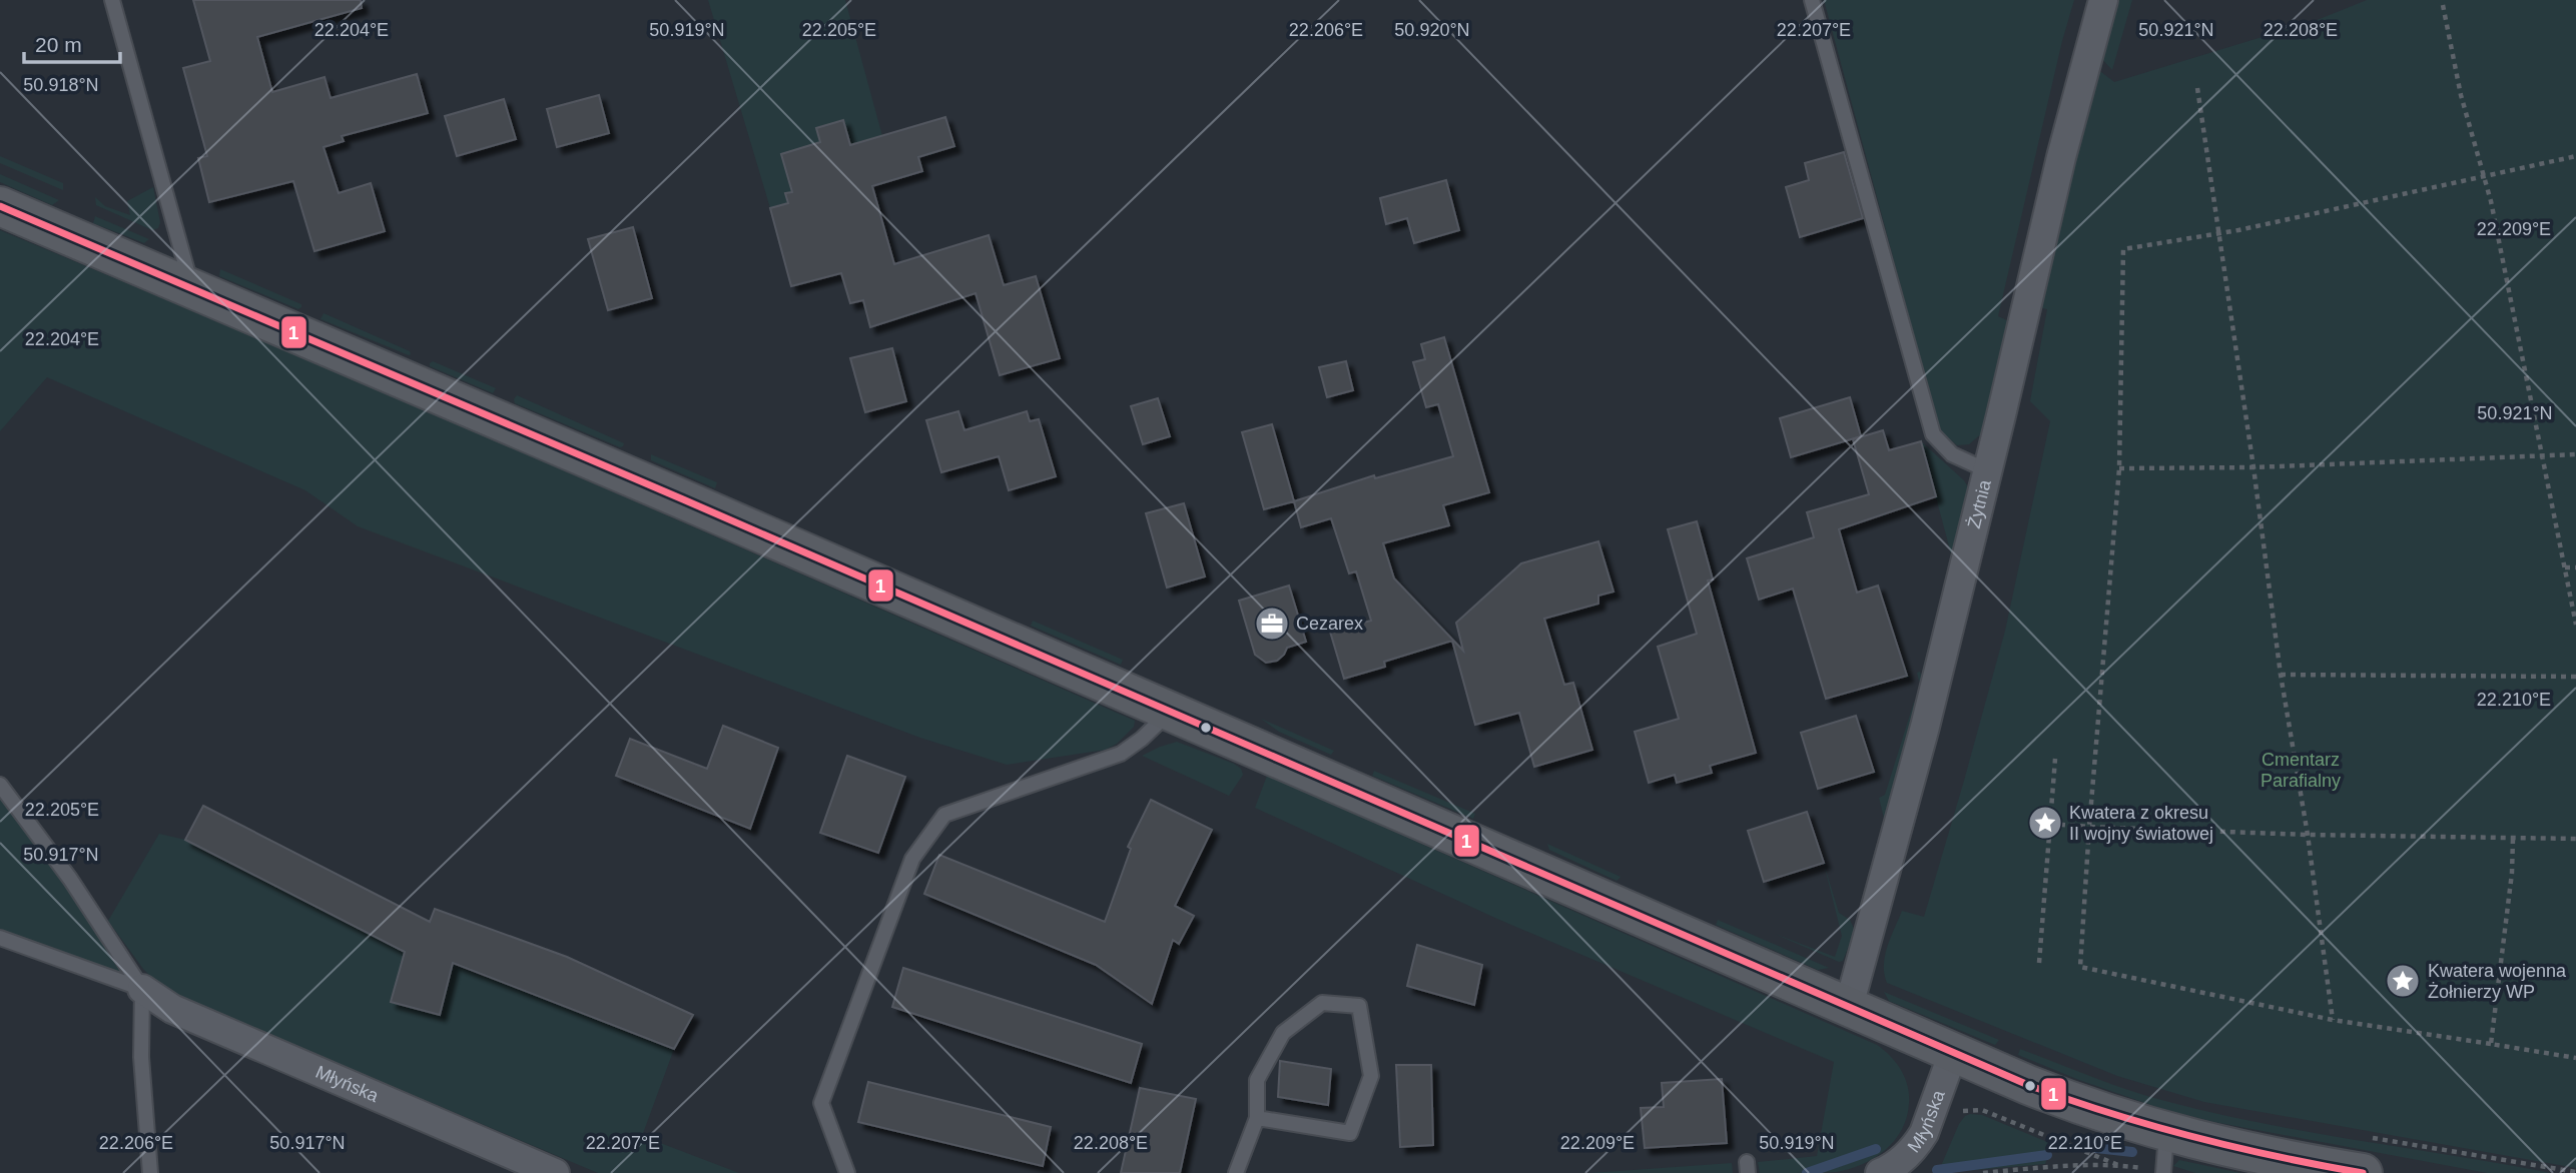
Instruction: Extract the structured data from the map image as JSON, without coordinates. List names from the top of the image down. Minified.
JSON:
{"streets":{"street":["Żytnia","Młyńska"]},"parks":["Cmentarz Parafialny"],"places":{"office":["Cezarex"],"place":["Kwatera z okresu II wojny światowej","Kwatera wojenna Żołnierzy WP"]},"lines":["transit line 1"],"scale_bar":"20 m","coordinates":["22.204°E","22.205°E","22.206°E","22.207°E","22.208°E","50.919°N","50.920°N","50.921°N","50.918°N","22.209°E","22.210°E","50.917°N"]}
